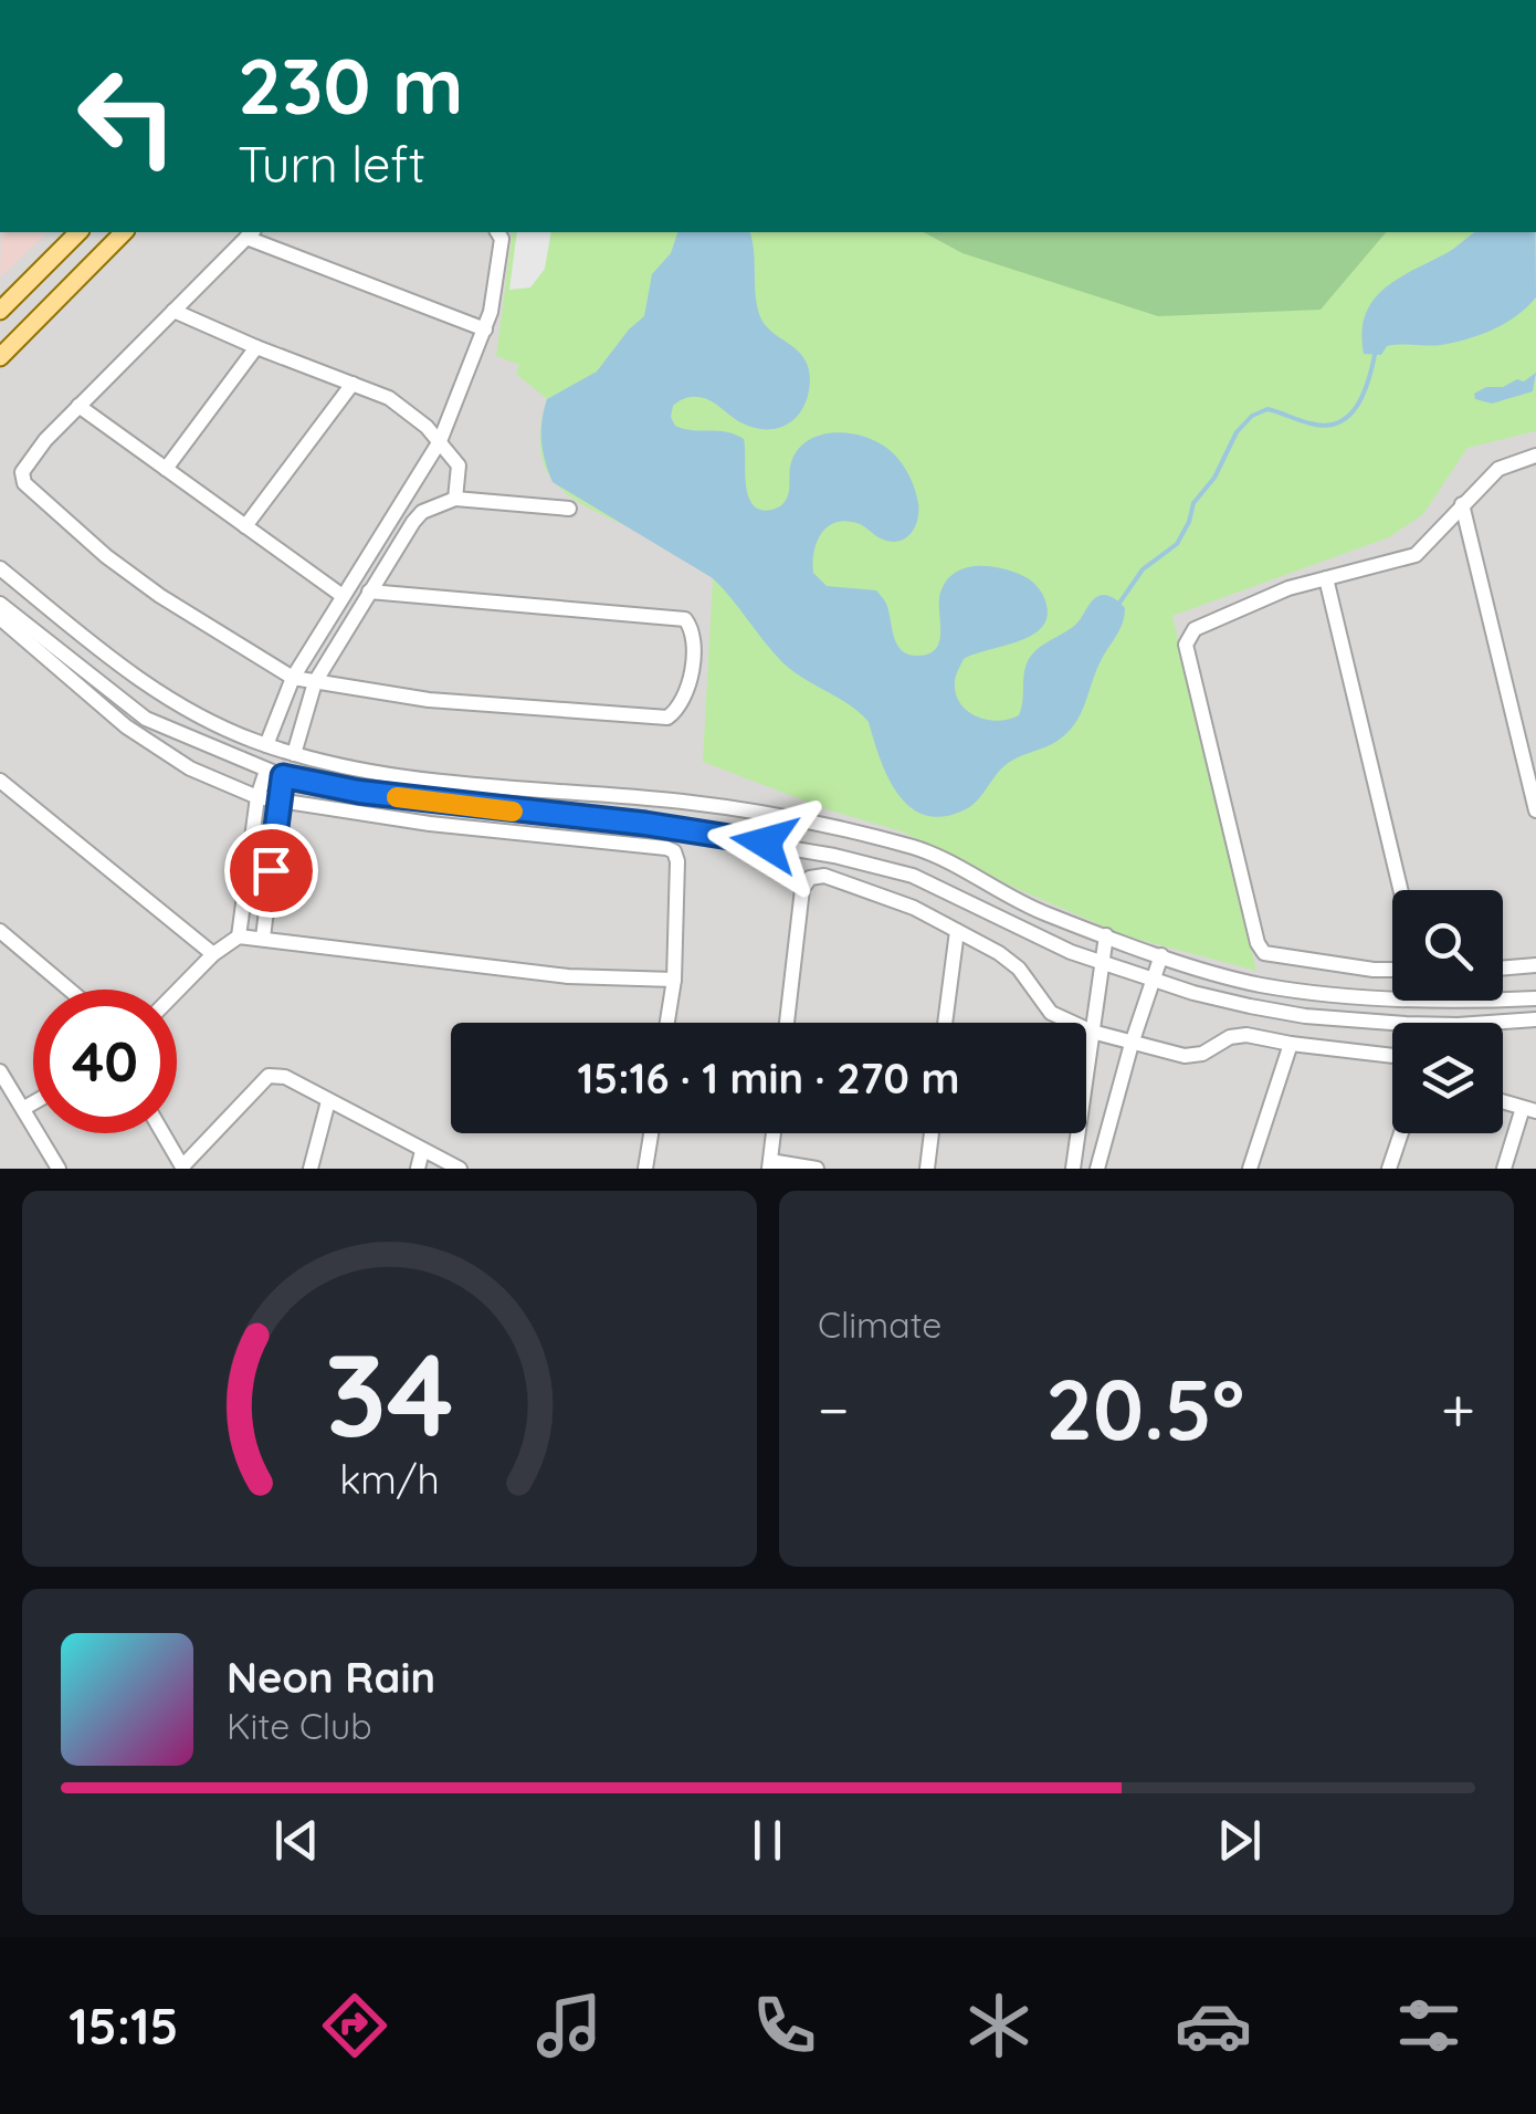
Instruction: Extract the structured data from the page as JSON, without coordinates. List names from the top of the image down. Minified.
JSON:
{"page":{"turn":["230 m","Turn left"],"limit":"40","trip":"15:16 · 1 min · 270 m","tile":"Climate","heat":["−","20.5°","+"],"song":["Neon Rain","Kite Club"],"tabs":"15:15","gauge":["34","km/h"]}}
